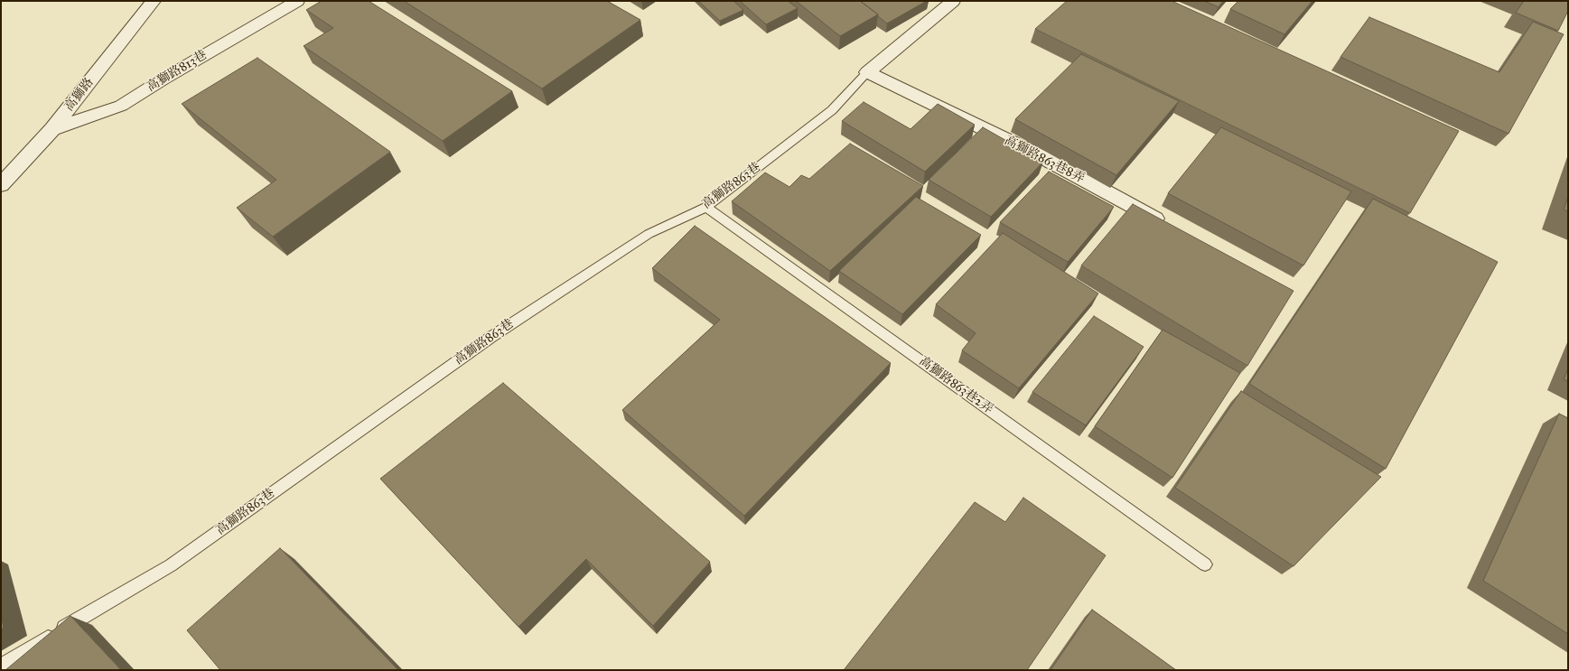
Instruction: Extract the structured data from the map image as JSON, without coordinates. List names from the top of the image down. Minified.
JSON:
{"streets":{"street":["高獅路813巷","高獅路","高獅路863巷8弄","高獅路863巷"],"lane":["高獅路863巷2弄"]},"crossings":[["高獅路813巷","高獅路"],["高獅路863巷8弄","高獅路863巷"],["高獅路863巷","高獅路863巷2弄"]]}
